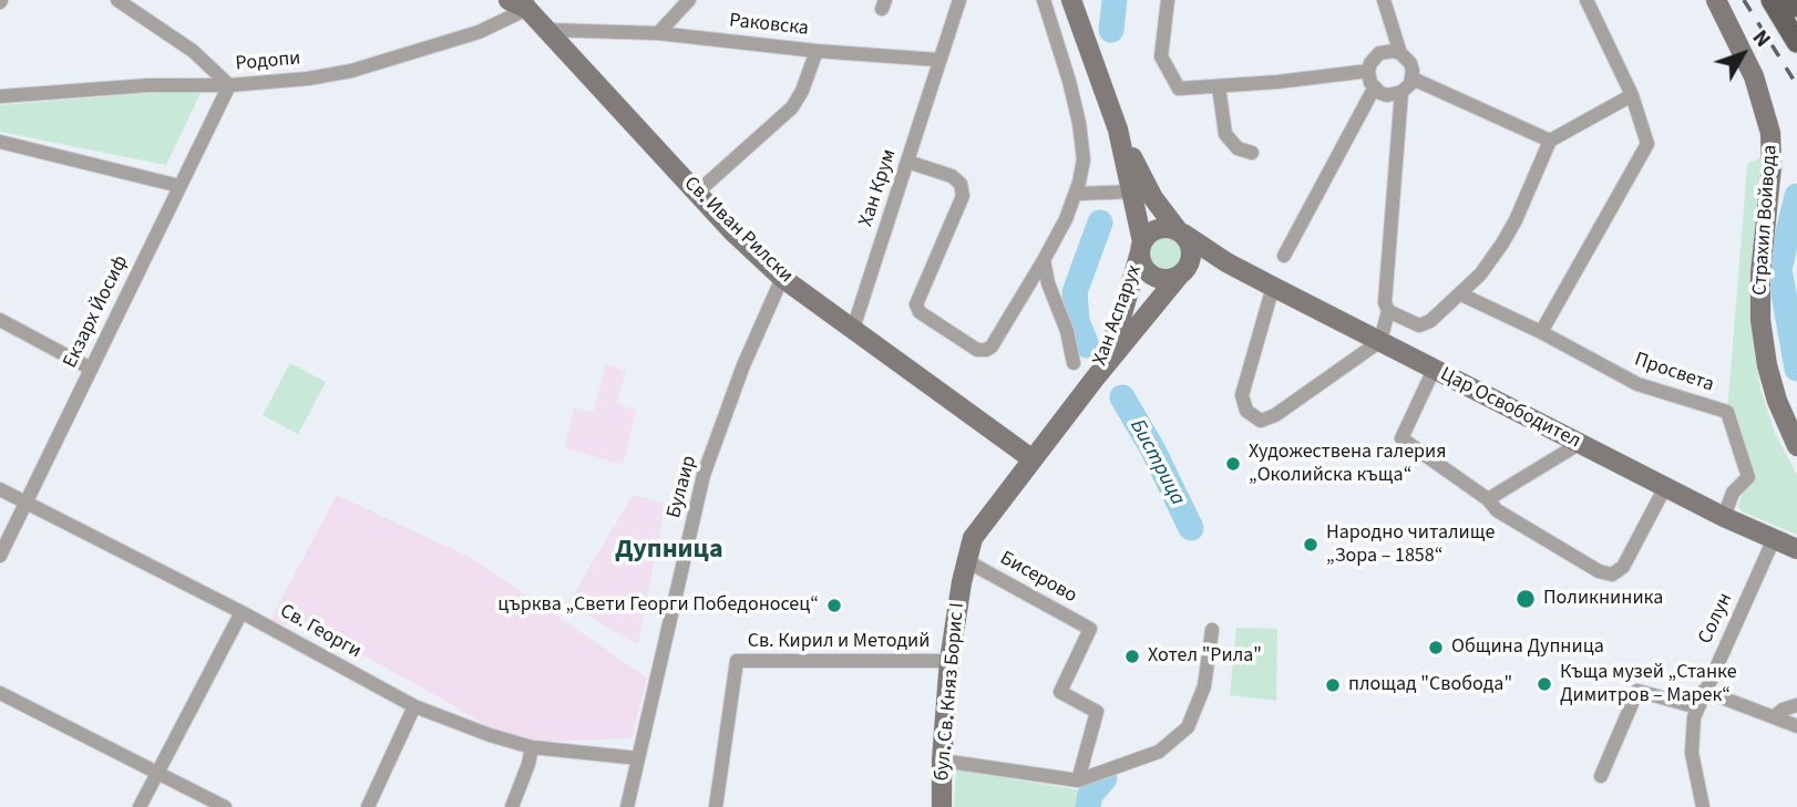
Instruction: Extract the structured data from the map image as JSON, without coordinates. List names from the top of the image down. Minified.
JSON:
{"streets":{"street":["Раковска","Родопи","Хан Крум","Страхил Войвода","Св. Иван Рилски","Екзарх Йосиф","Хан Аспарух","Просвета","Цар Освободител","Булаир","Бисерово","Солун","Св. Георги","Св. Кирил и Методий","бул. Св. Княз Борис I"]},"crossings":[["Раковска","Хан Крум"],["Раковска","Св. Иван Рилски"],["Родопи","Св. Иван Рилски"],["Родопи","Екзарх Йосиф"],["Хан Крум","Св. Иван Рилски"],["Св. Иван Рилски","Хан Аспарух"],["Св. Иван Рилски","Булаир"],["Св. Иван Рилски","бул. Св. Княз Борис I"],["Екзарх Йосиф","Св. Георги"],["Хан Аспарух","Цар Освободител"],["Хан Аспарух","бул. Св. Княз Борис I"],["Просвета","Цар Освободител"],["Цар Освободител","Солун"],["Булаир","Св. Георги"],["Бисерово","бул. Св. Княз Борис I"],["Св. Кирил и Методий","бул. Св. Княз Борис I"]],"districts":["Дупница"],"water":["Бистрица"],"places":["Художествена галерия „Околийска къща“","Народно читалище „Зора – 1858“","Поликниника","църква „Свети Георги Победоносец“","Община Дупница","Хотел \"Рила\"","Къща музей „Станке Димитров – Марек“","площад \"Свобода\""],"north":"top right"}
